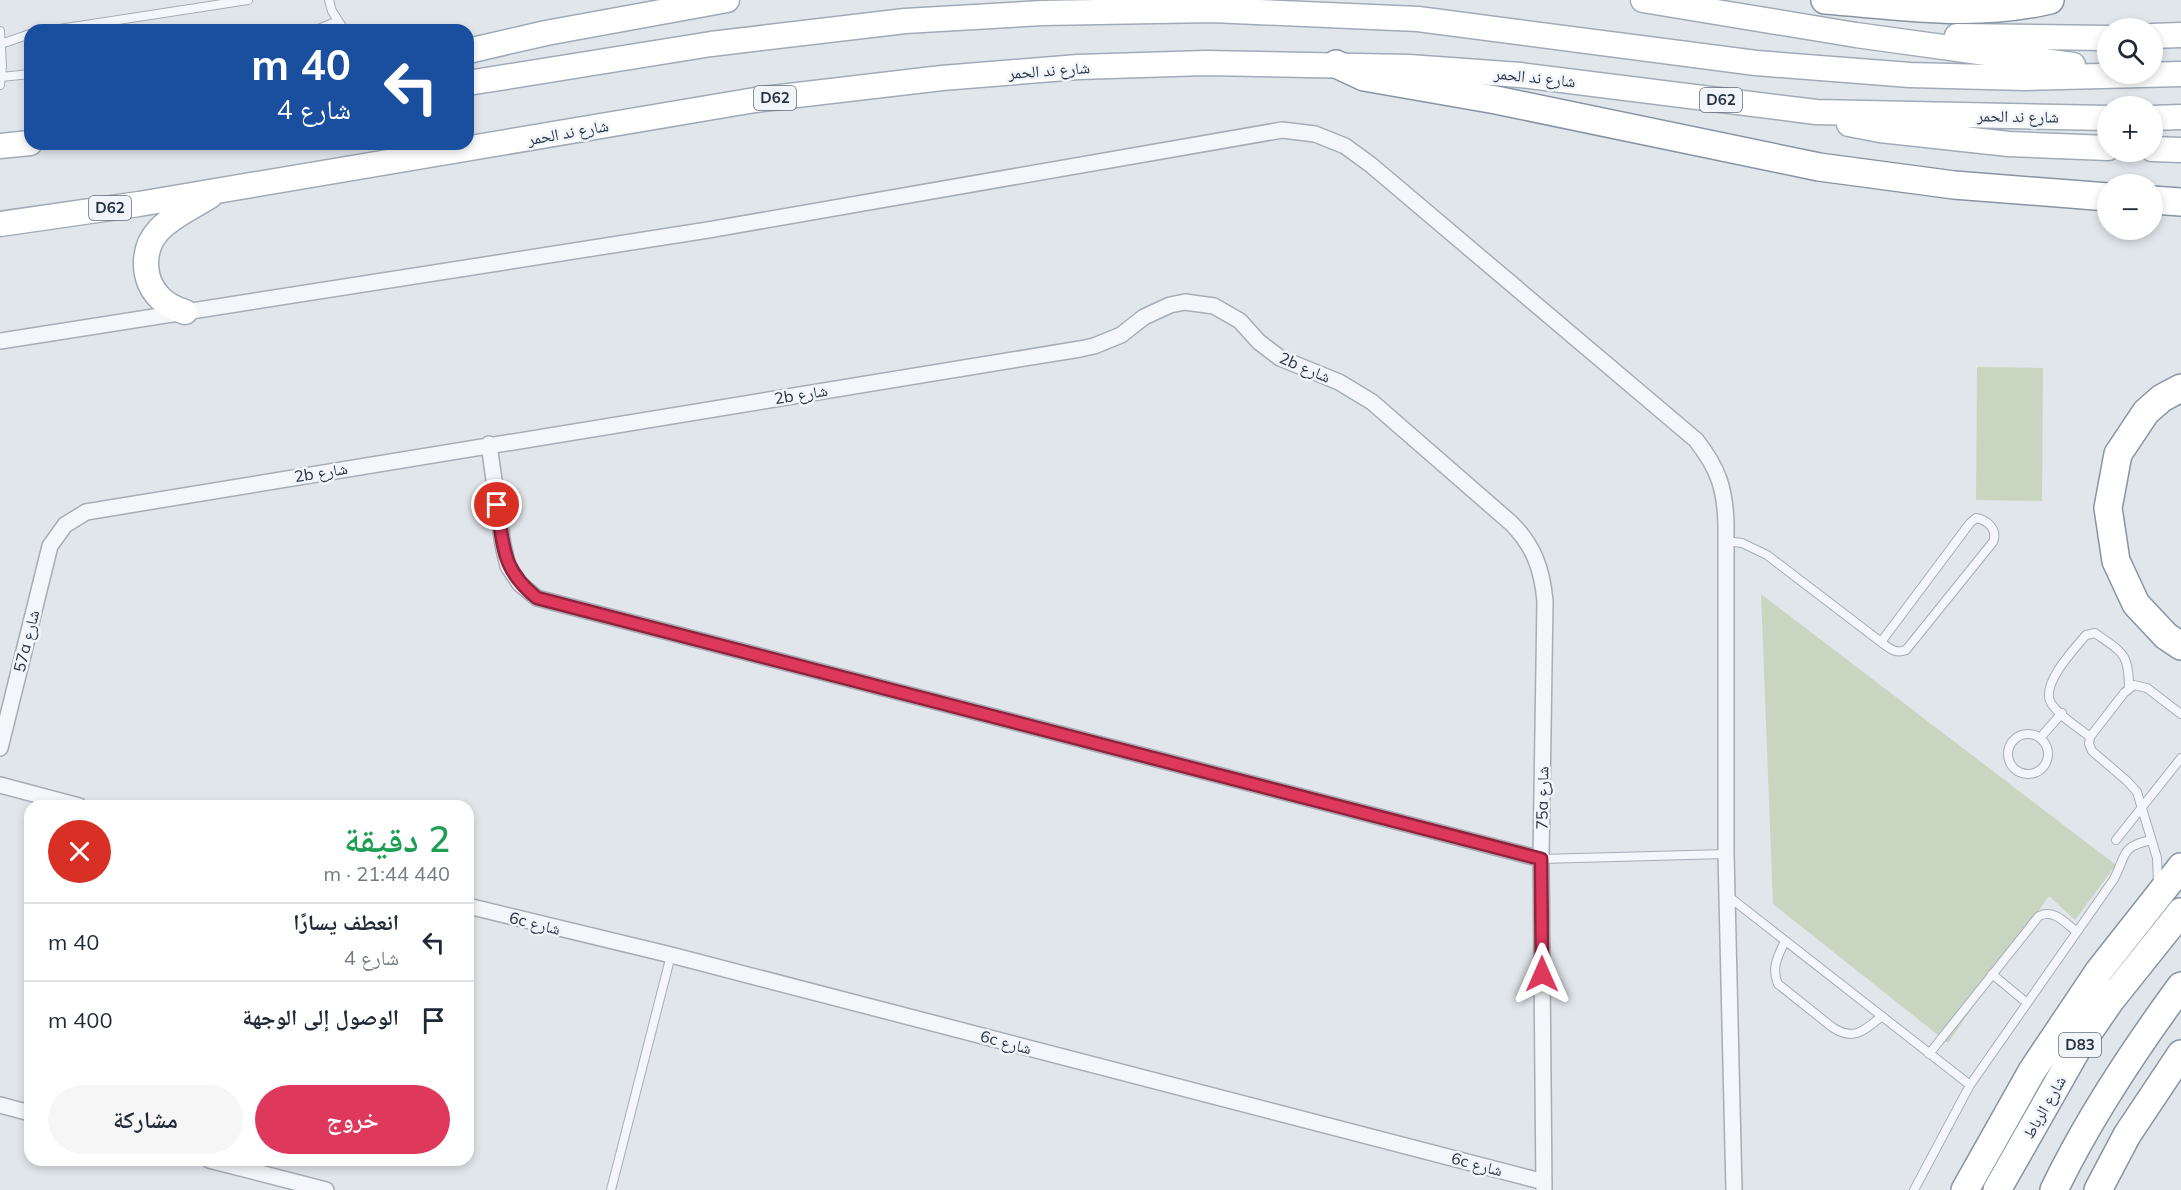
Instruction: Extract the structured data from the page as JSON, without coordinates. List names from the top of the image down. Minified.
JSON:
{"streets":{"highway":["D83","شارع الرباط"],"main road":["شارع ند الحمر","D62"],"street":["2b شارع","57a شارع","75a شارع","6c شارع"]},"crossings":[["2b شارع","57a شارع"],["2b شارع","75a شارع"],["75a شارع","6c شارع"]],"page":{"map_buttons":["+","−"],"turn":["40 m","شارع 4"],"heading":["2 دقيقة","440 m · 21:44"],"list":[{"name":"انعطف يسارًا","note":"شارع 4","value":"40 m"},{"name":"الوصول إلى الوجهة","value":"400 m"}],"buttons":["خروج","مشاركة"]}}
